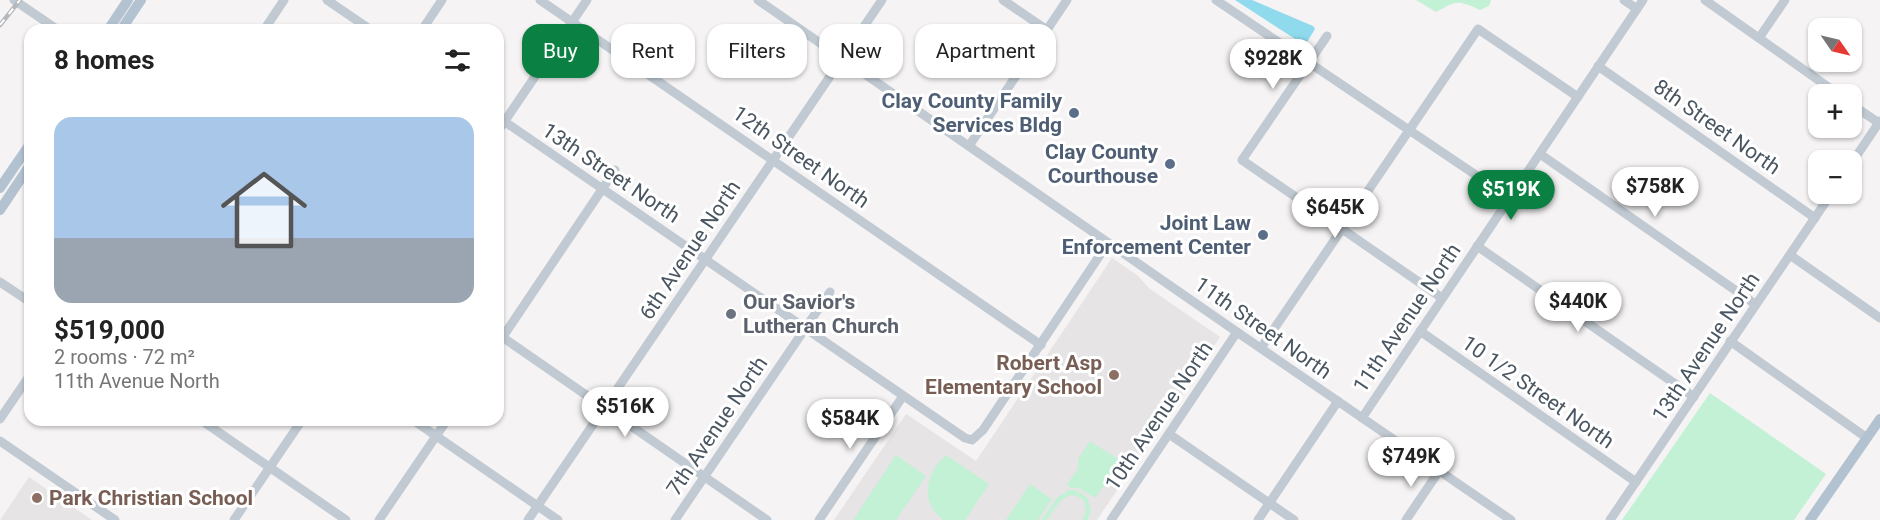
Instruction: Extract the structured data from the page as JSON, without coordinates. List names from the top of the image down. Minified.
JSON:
{"streets":{"street":["8th Street North","12th Street North","13th Street North","6th Avenue North","11th Avenue North","11th Street North","13th Avenue North","10 1/2 Street North","10th Avenue North","7th Avenue North"]},"crossings":[["8th Street North","11th Avenue North"],["8th Street North","13th Avenue North"],["12th Street North","13th Street North"],["12th Street North","6th Avenue North"],["13th Street North","6th Avenue North"],["13th Street North","7th Avenue North"],["11th Avenue North","11th Street North"],["11th Avenue North","10 1/2 Street North"],["11th Street North","10th Avenue North"],["13th Avenue North","10 1/2 Street North"]],"places":["Clay County Family Services Bldg","Clay County Courthouse","Joint Law Enforcement Center","Our Savior's Lutheran Church","Robert Asp Elementary School","Park Christian School"],"north":"bottom right","page":{"map_buttons":["+","−"],"chip":["Buy","Rent","Filters","New","Apartment"],"heading":"8 homes","price":["$928K","$758K","$519K","$645K","$440K","$516K","$584K","$749K"],"list":[{"name":"$519,000","note":"2 rooms · 72 m² · 11th Avenue North"}]}}
